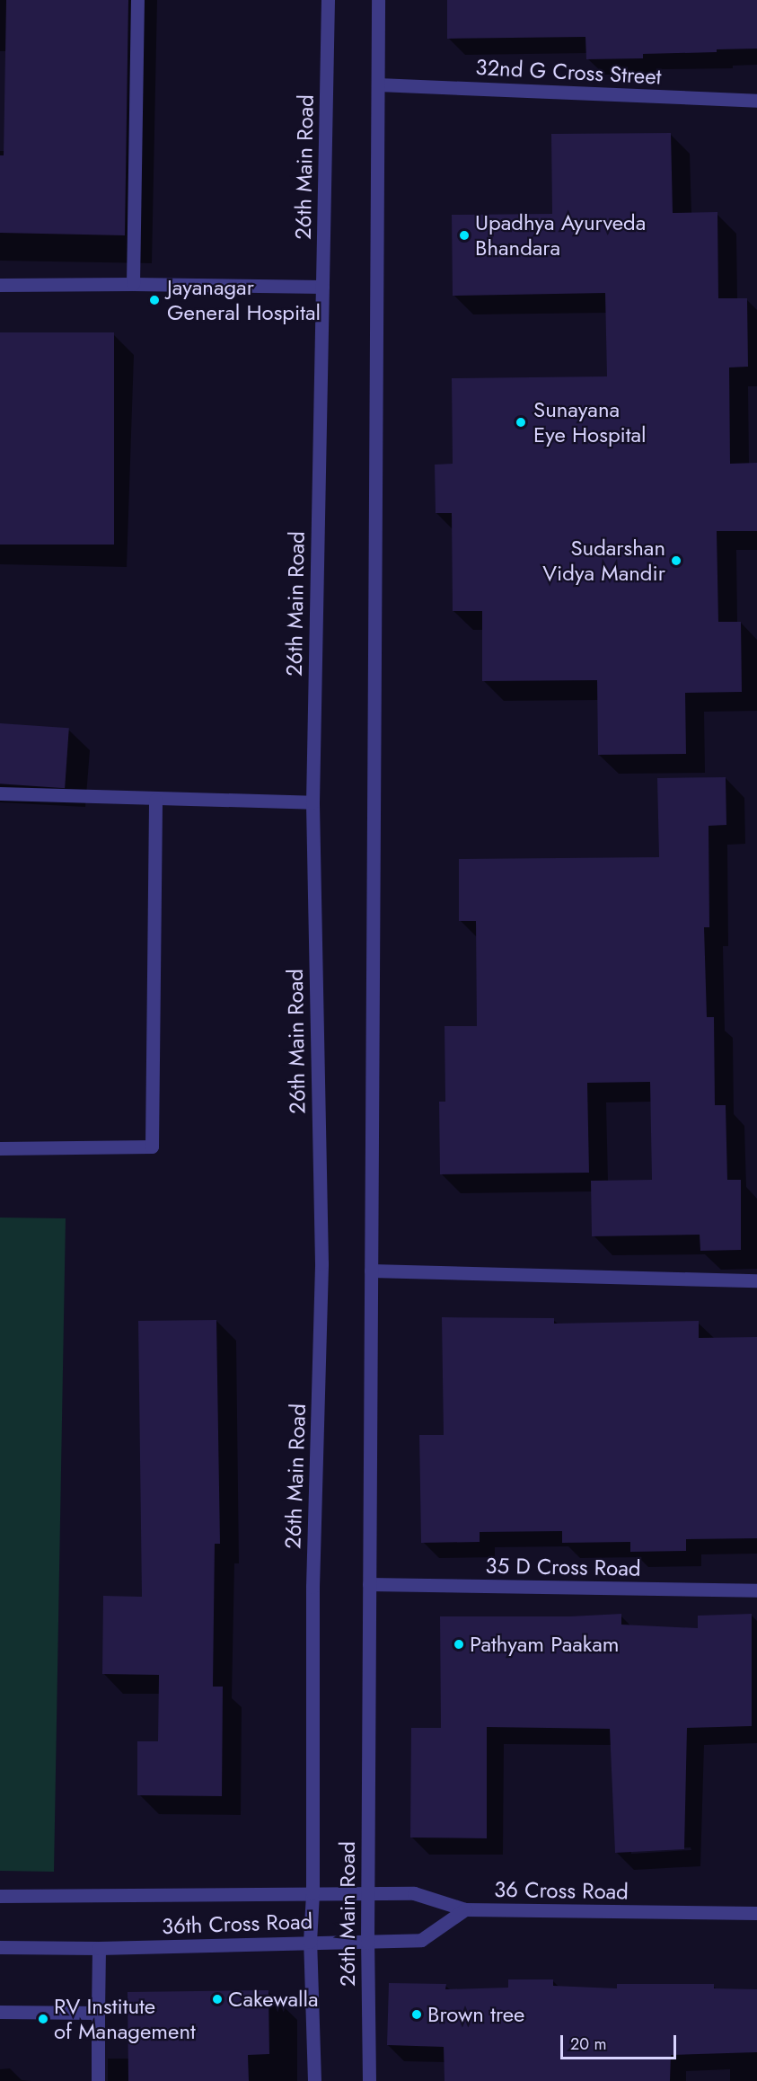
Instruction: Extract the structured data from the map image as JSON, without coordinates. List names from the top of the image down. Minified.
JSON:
{"streets":{"street":["32nd G Cross Street","26th Main Road","35 D Cross Road","36 Cross Road","36th Cross Road"]},"crossings":[["32nd G Cross Street","26th Main Road"],["26th Main Road","35 D Cross Road"],["26th Main Road","36 Cross Road"],["26th Main Road","36th Cross Road"],["36 Cross Road","36th Cross Road"]],"places":["Upadhya Ayurveda Bhandara","Jayanagar General Hospital","Sunayana Eye Hospital","Sudarshan Vidya Mandir","Pathyam Paakam","Cakewalla","Brown tree","RV Institute of Management"],"scale_bar":"20 m"}
